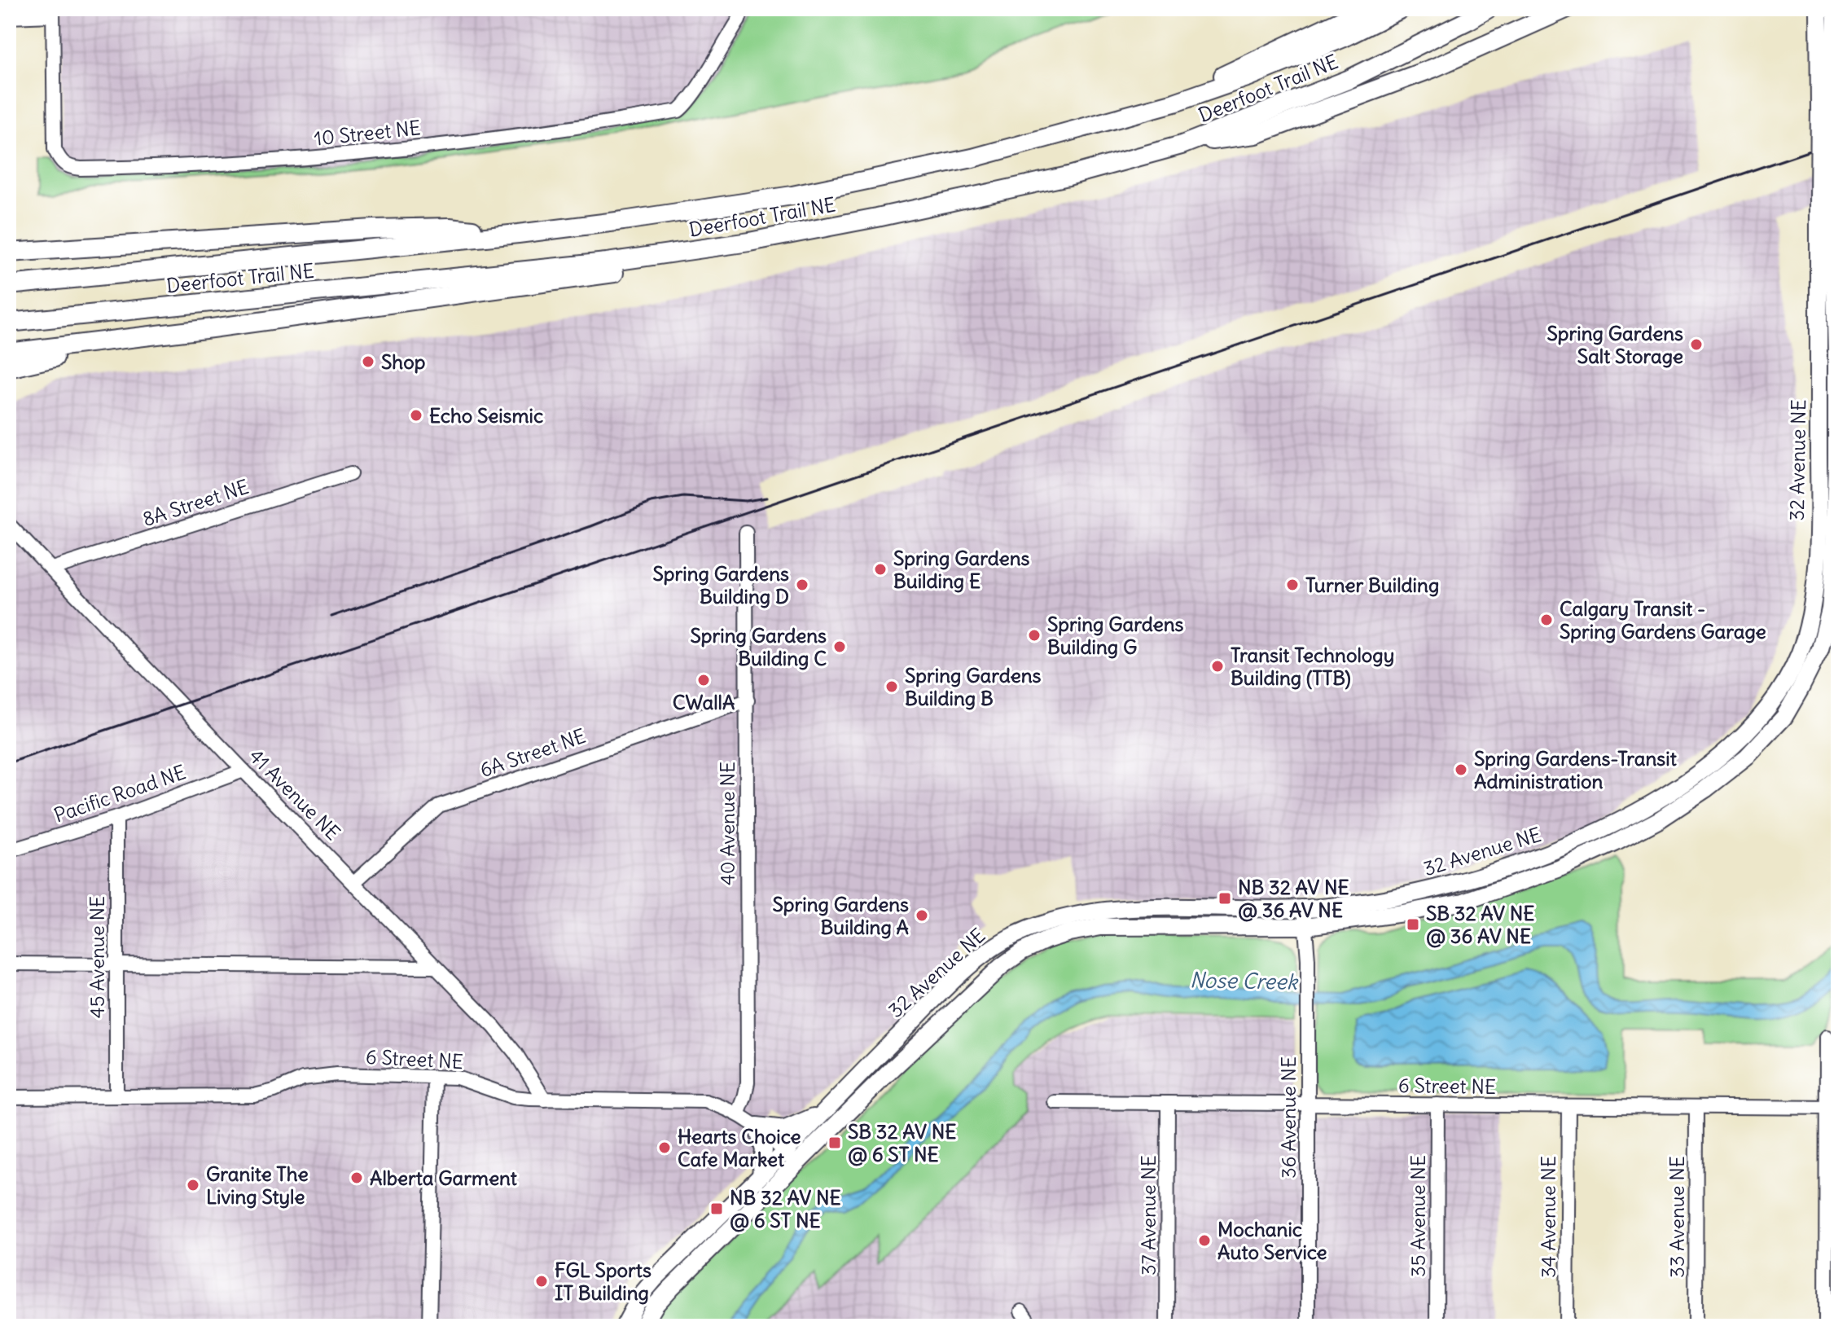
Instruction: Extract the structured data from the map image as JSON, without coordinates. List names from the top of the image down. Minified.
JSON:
{"streets":{"highway":["Deerfoot Trail NE"],"main road":["32 Avenue NE"],"street":["10 Street NE","8A Street NE","6A Street NE","Pacific Road NE","41 Avenue NE","40 Avenue NE","45 Avenue NE","6 Street NE","36 Avenue NE","37 Avenue NE","35 Avenue NE","34 Avenue NE","33 Avenue NE"]},"crossings":[["32 Avenue NE","6 Street NE"],["32 Avenue NE","36 Avenue NE"],["8A Street NE","41 Avenue NE"],["6A Street NE","41 Avenue NE"],["6A Street NE","40 Avenue NE"],["Pacific Road NE","41 Avenue NE"],["Pacific Road NE","45 Avenue NE"],["41 Avenue NE","6 Street NE"],["40 Avenue NE","6 Street NE"],["45 Avenue NE","6 Street NE"],["6 Street NE","36 Avenue NE"],["6 Street NE","37 Avenue NE"],["6 Street NE","35 Avenue NE"],["6 Street NE","34 Avenue NE"],["6 Street NE","33 Avenue NE"]],"water":["Nose Creek"],"places":{"other":["Spring Gardens Salt Storage","Shop","Echo Seismic","Spring Gardens Building E","Spring Gardens Building D","Turner Building","Calgary Transit - Spring Gardens Garage","Spring Gardens Building G","Spring Gardens Building C","Transit Technology Building (TTB)","CWallA","Spring Gardens Building B","Spring Gardens-Transit Administration","Spring Gardens Building A","Hearts Choice Cafe Market","Alberta Garment","Granite The Living Style","Mochanic Auto Service","FGL Sports IT Building"],"transit":["NB 32 AV NE @ 36 AV NE","SB 32 AV NE @ 36 AV NE","SB 32 AV NE @ 6 ST NE","NB 32 AV NE @ 6 ST NE"]}}
